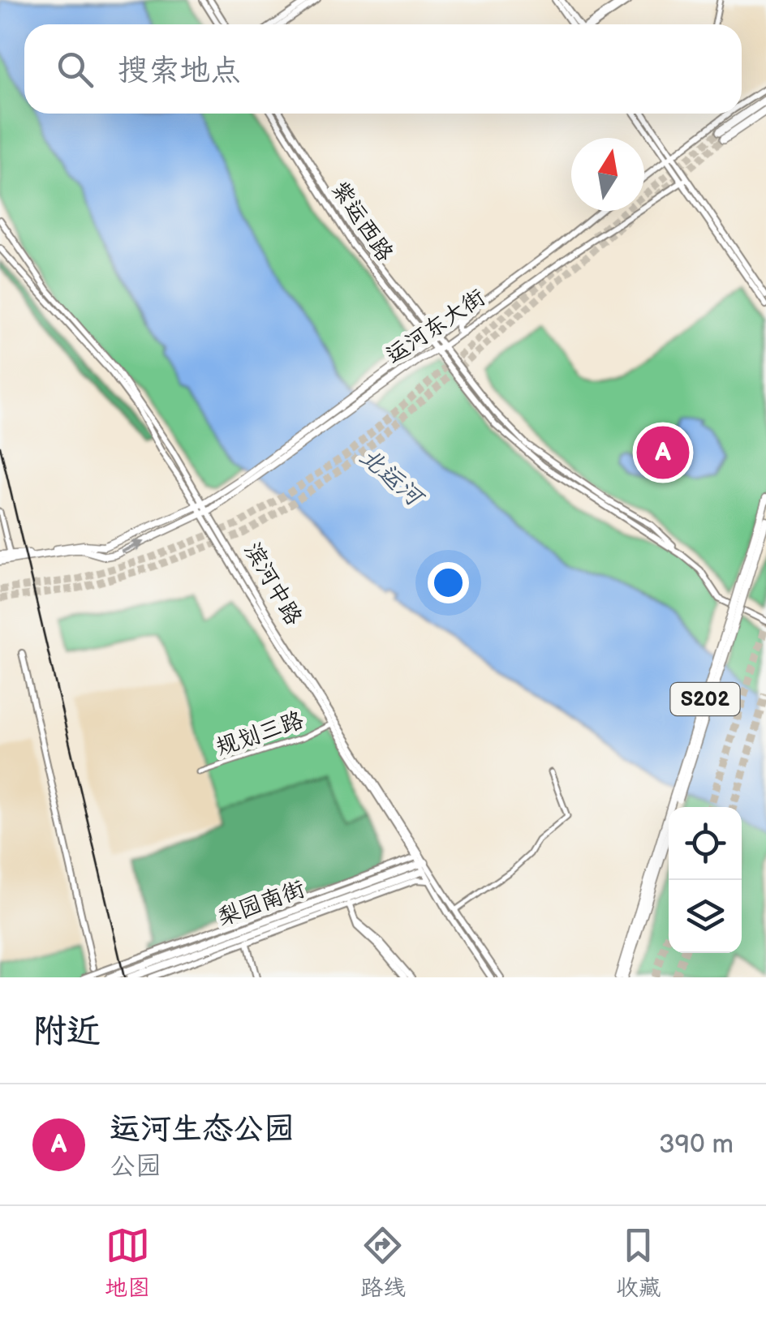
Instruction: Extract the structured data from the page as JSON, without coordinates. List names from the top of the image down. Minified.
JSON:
{"streets":{"main road":["紫运西路","运河东大街","滨河中路","S202","梨园南街"],"street":["规划三路"]},"crossings":[["紫运西路","运河东大街"],["运河东大街","滨河中路"],["滨河中路","规划三路"],["滨河中路","梨园南街"]],"water":["北运河"],"north":"top","page":{"search":"搜索地点","pins":"A","heading":"附近","list":[{"mark":"A","name":"运河生态公园","note":"公园","value":"390 m"}],"nav":["地图","路线","收藏"]}}
